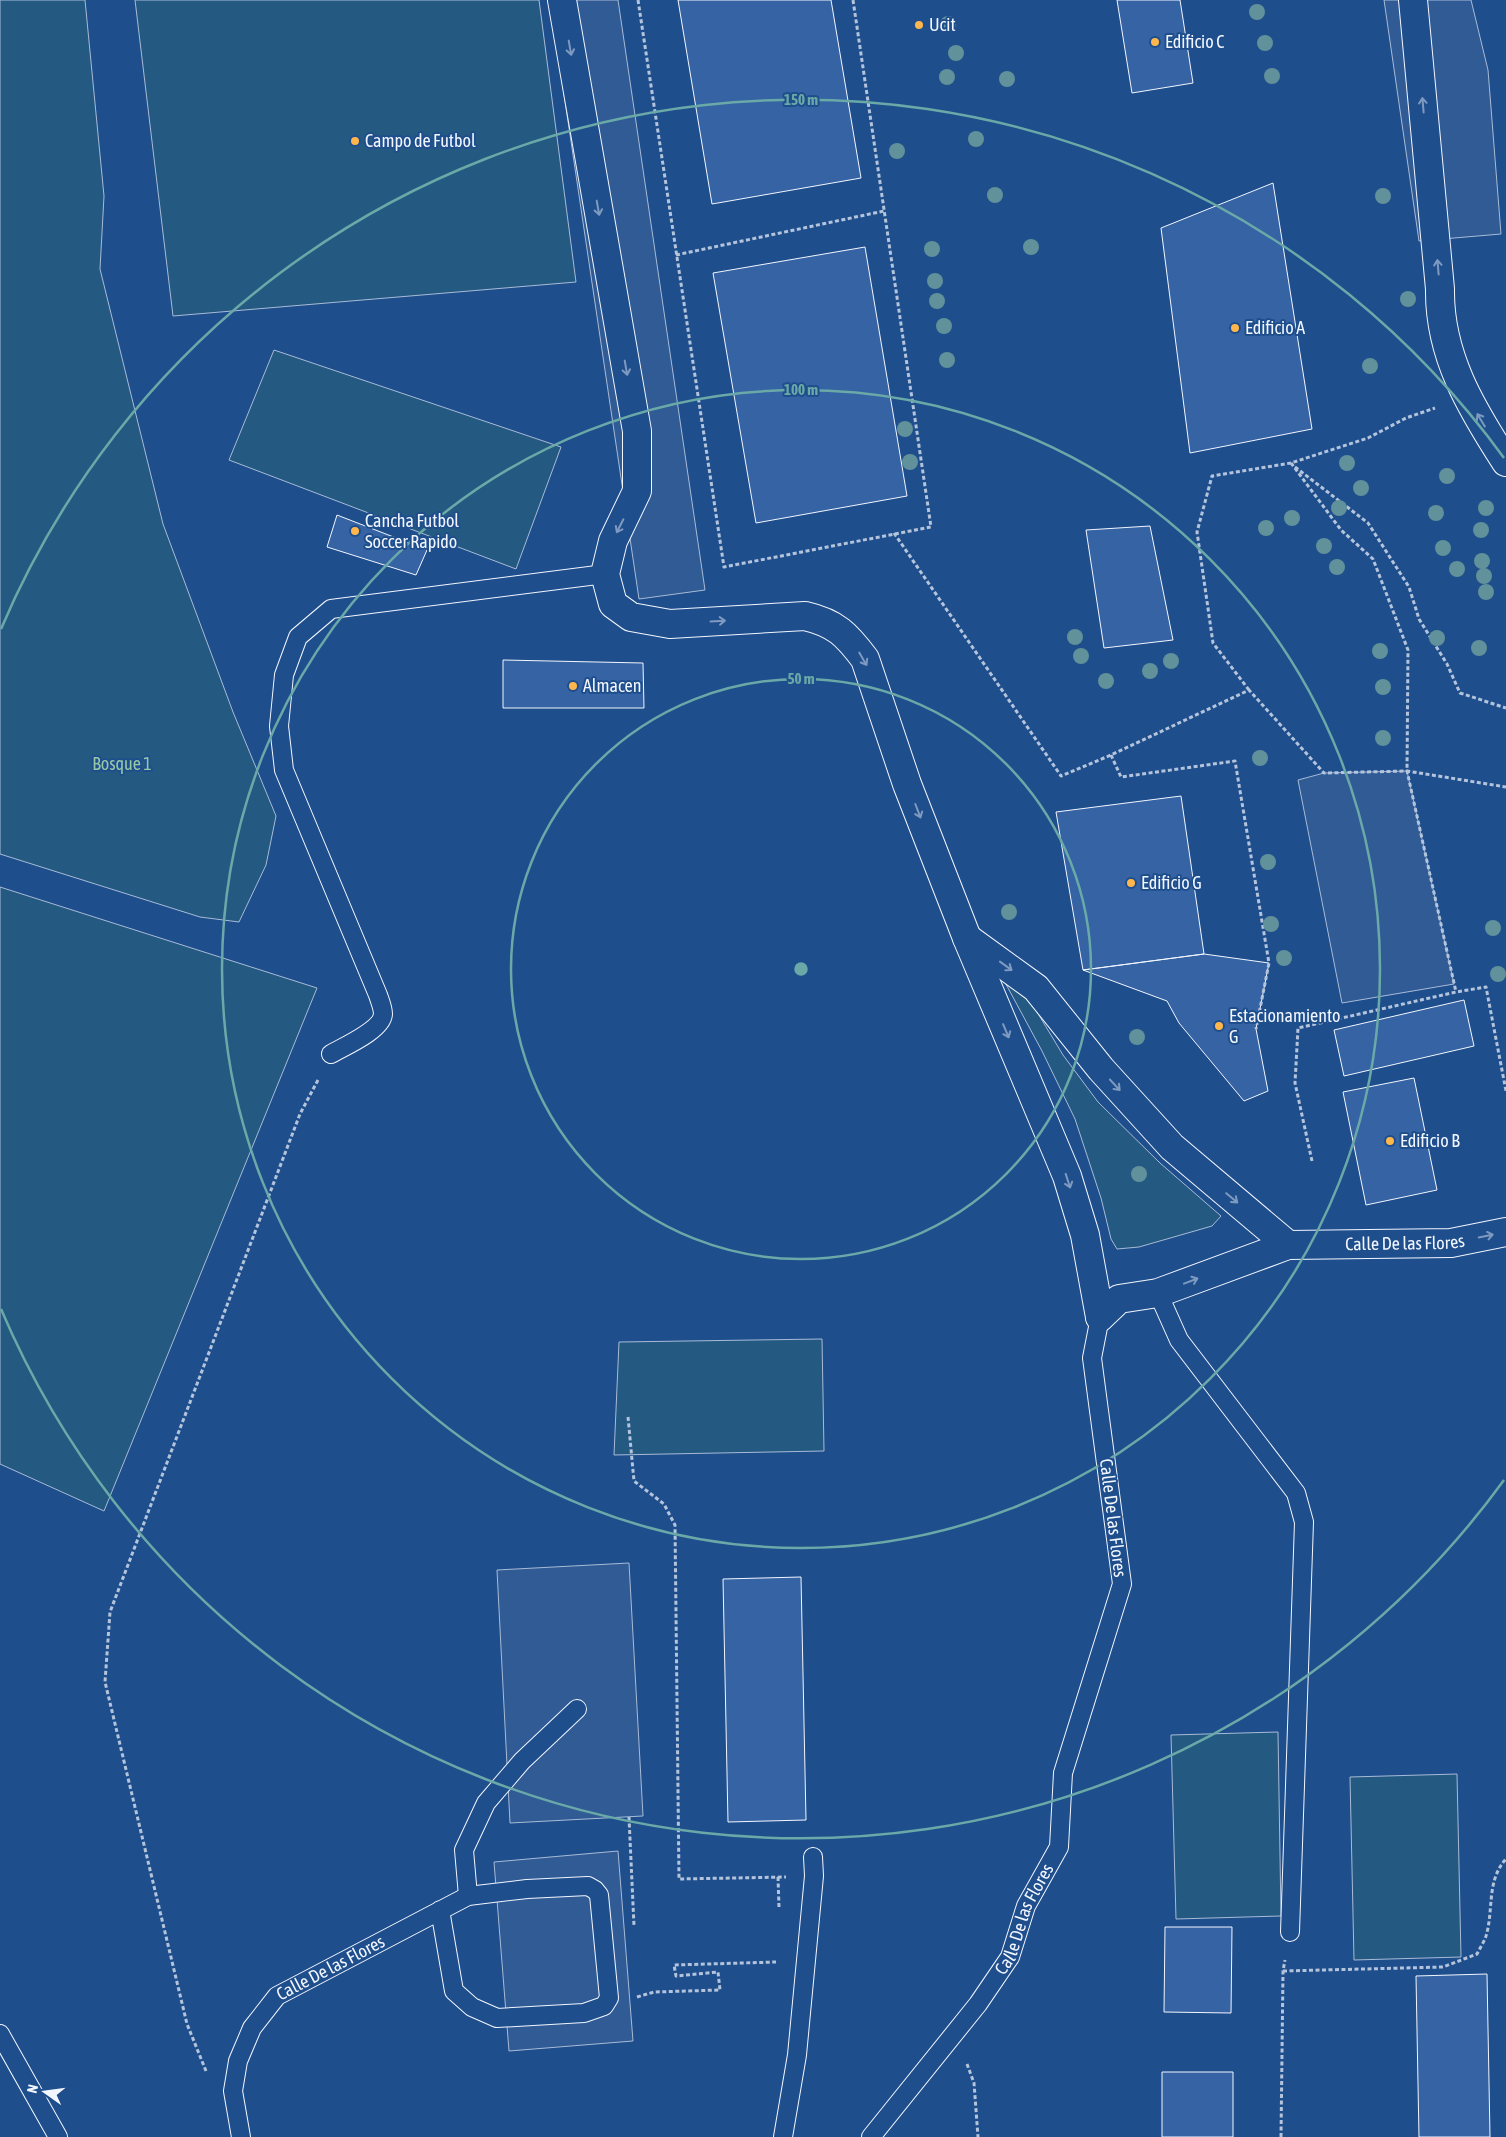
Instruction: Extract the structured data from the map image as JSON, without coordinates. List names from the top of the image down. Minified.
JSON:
{"streets":{"street":["Calle De las Flores"]},"parks":["Bosque 1"],"places":["Ucit","Edificio C","Campo de Futbol","Edificio A","Cancha Futbol Soccer Rapido","Almacen","Edificio G","Estacionamiento G","Edificio B"],"north":"left","rings":["150 m","100 m","50 m"]}
